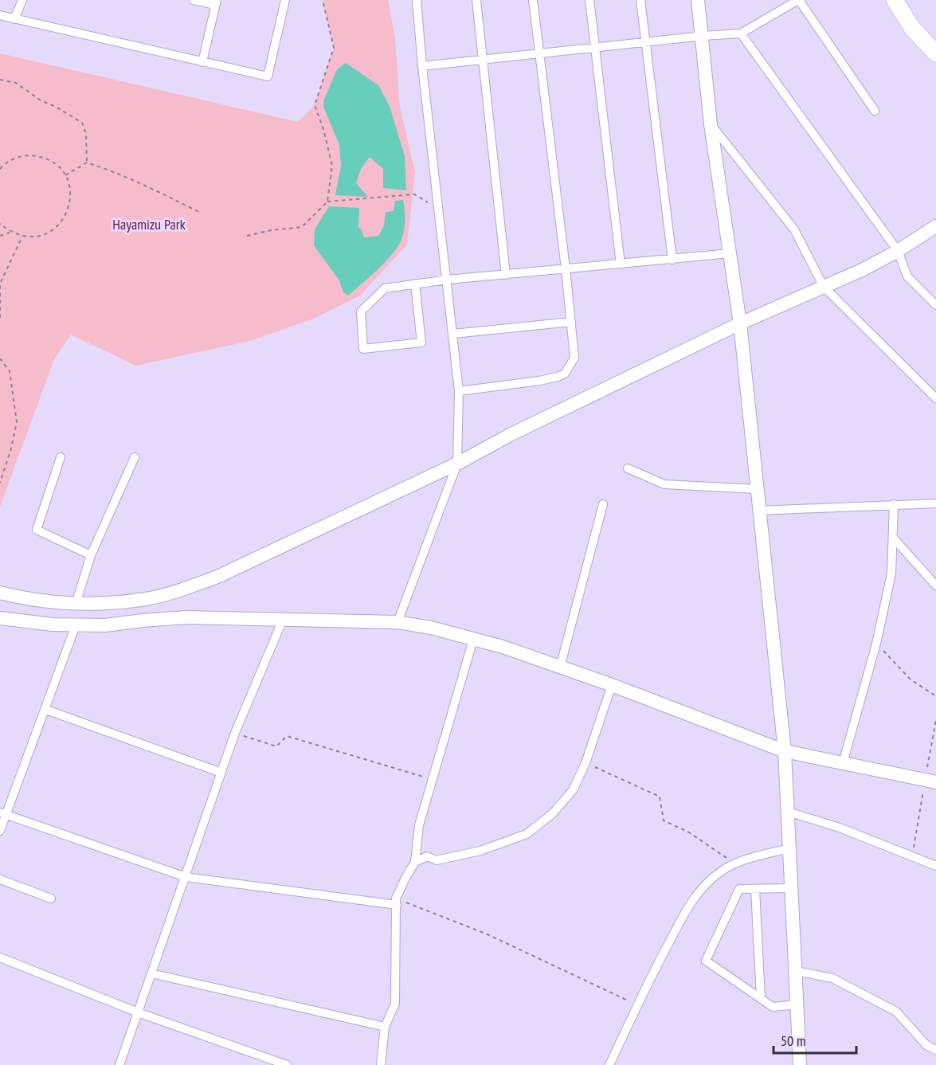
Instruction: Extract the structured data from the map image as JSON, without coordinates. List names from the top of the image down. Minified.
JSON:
{"parks":["Hayamizu Park"],"scale_bar":"50 m"}
